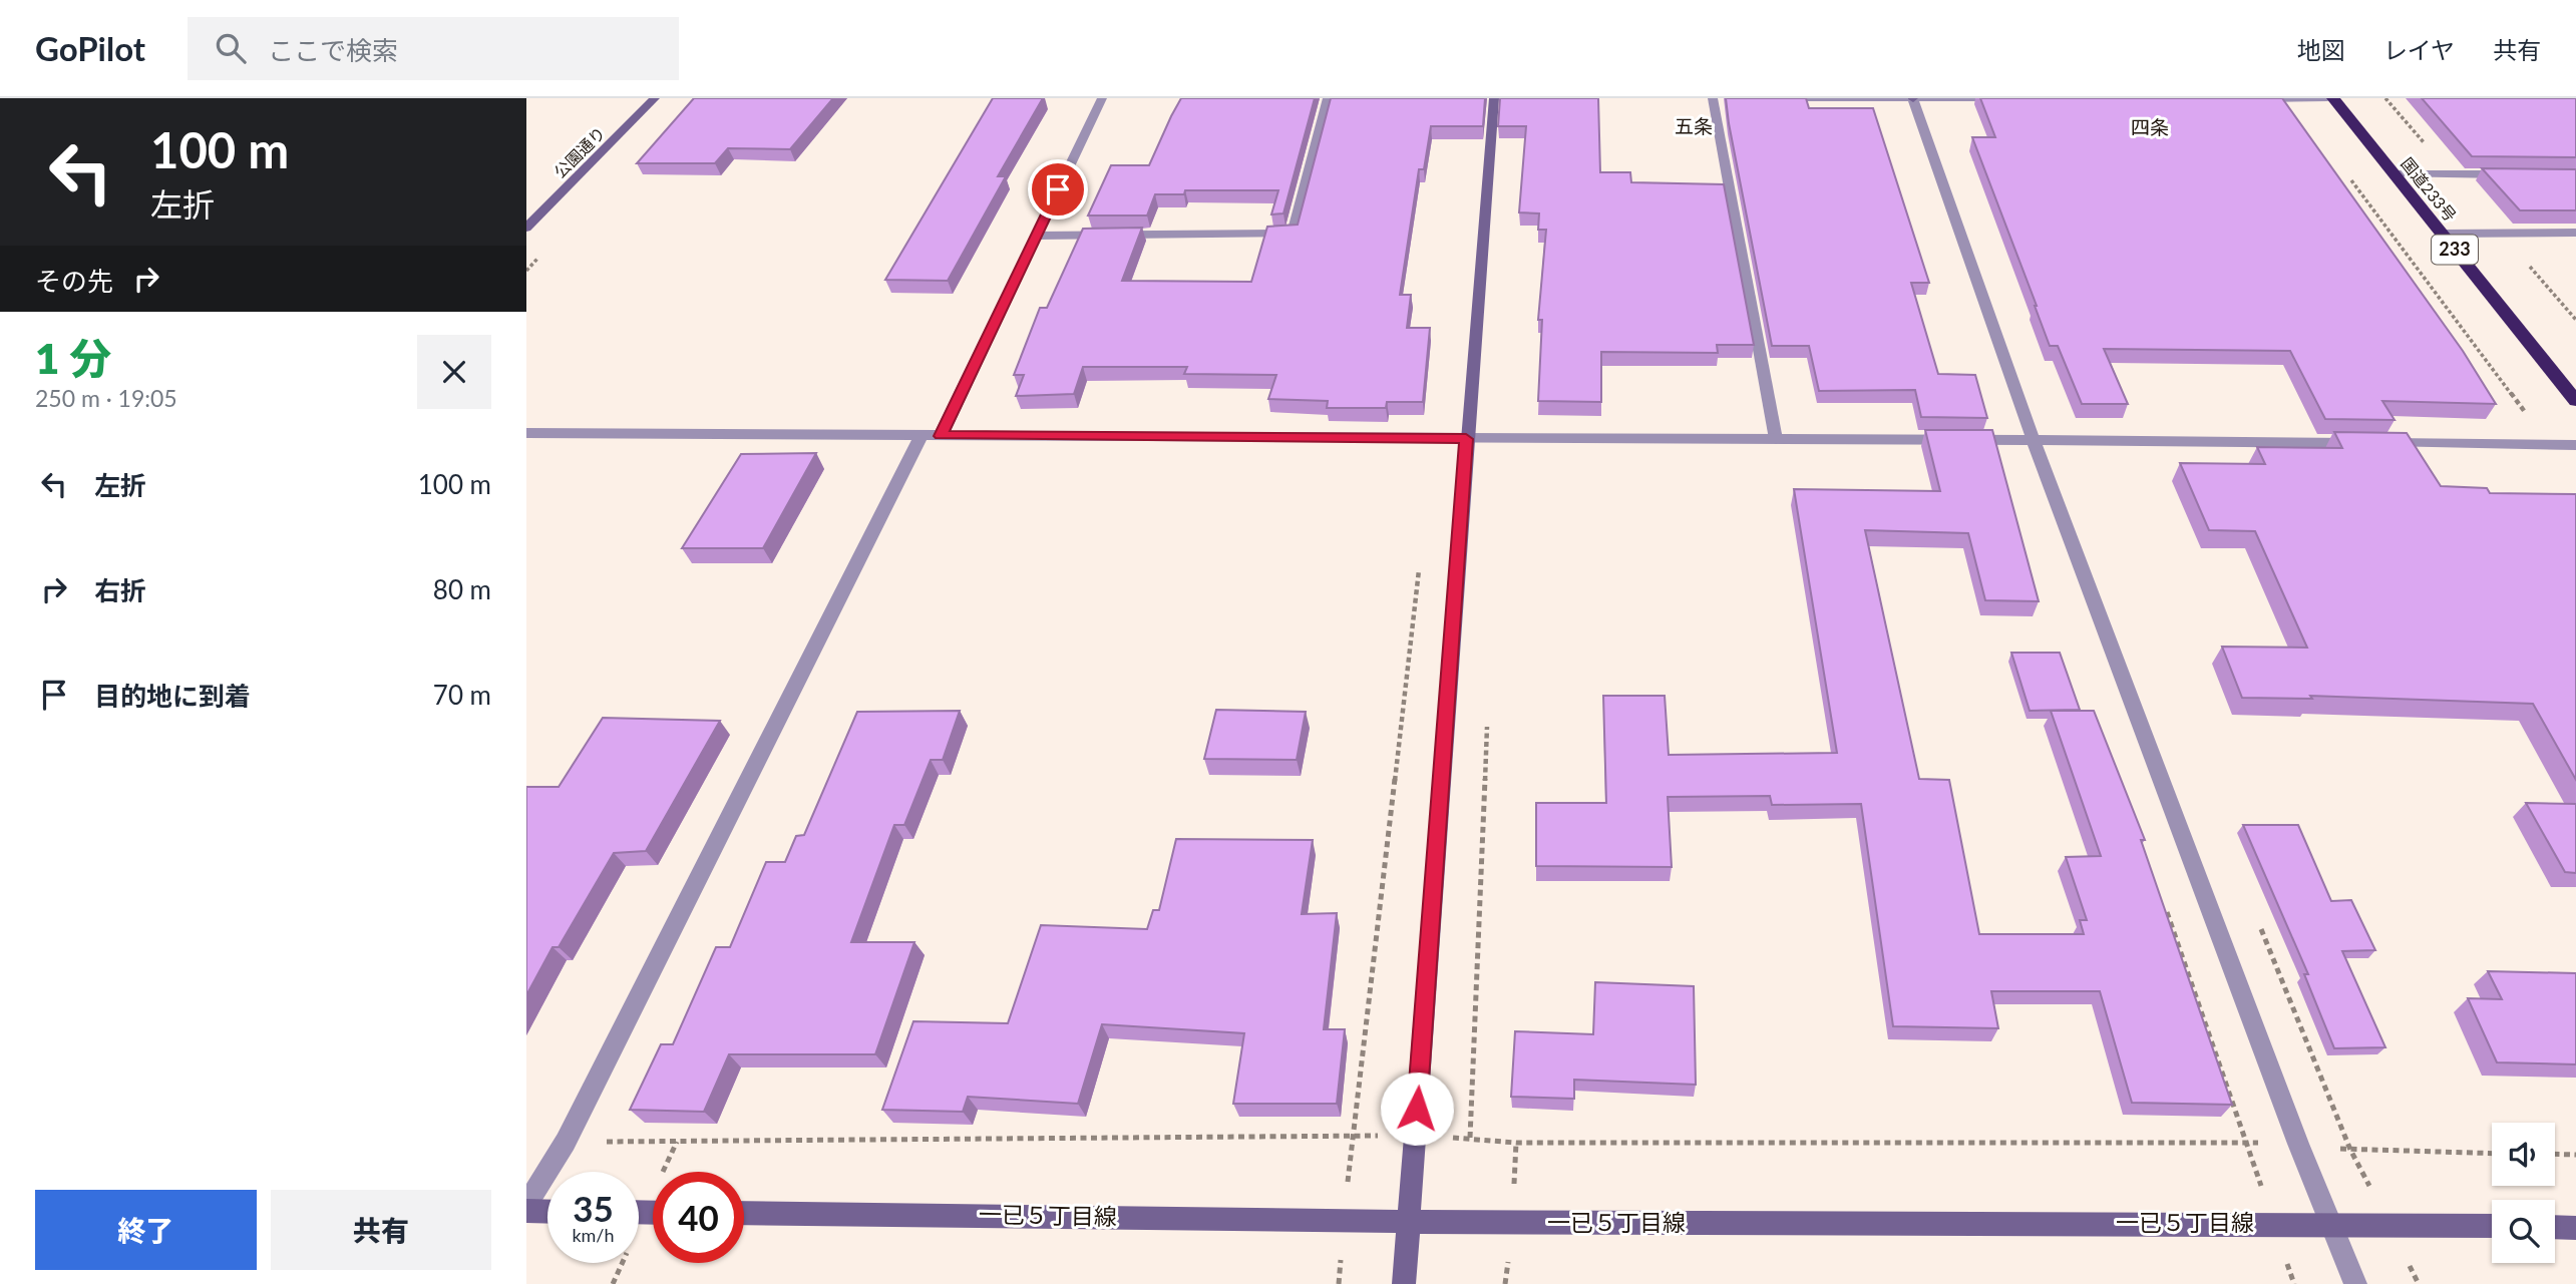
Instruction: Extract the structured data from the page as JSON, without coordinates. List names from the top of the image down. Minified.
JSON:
{"streets":{"highway":["国道233号","233"],"street":["公園通り","一已５丁目線"]},"districts":["五条","四条"],"page":{"header":"GoPilot","search":"ここで検索","nav":["地図","レイヤ","共有"],"turn":["100 m","左折"],"then":"その先","heading":["1 分","250 m · 19:05"],"list":[{"name":"左折","value":"100 m"},{"name":"右折","value":"80 m"},{"name":"目的地に到着","value":"70 m"}],"speed":"35 km/h","limit":"40","buttons":["終了","共有"]}}
